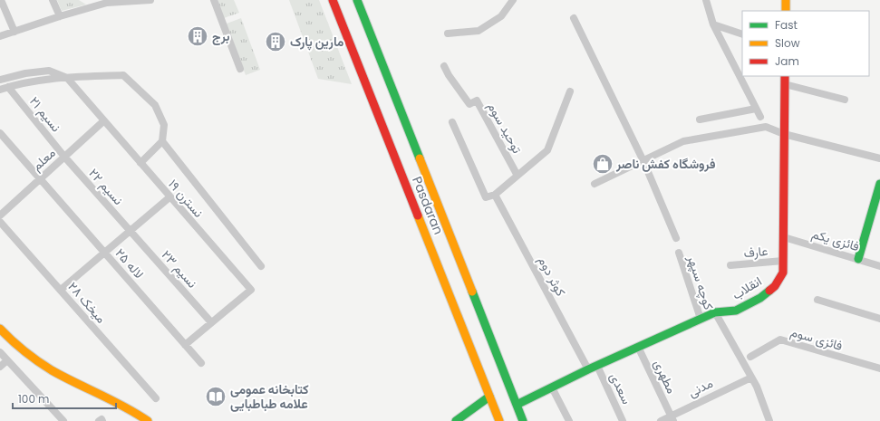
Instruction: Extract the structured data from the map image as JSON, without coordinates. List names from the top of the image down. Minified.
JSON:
{"streets":{"main road":["Pasdaran","انقلاب"],"street":["نسیم ۲۱","توحید سوم","معلم","نسیم ۲۲","نسترن ۱۹","فائزی یکم","عارف","لاله ۲۵","نسیم ۲۳","کوثر دوم","کوچه سپهر","میخک ۲۸","فائزی سوم","مطهری","مدنی","سعدی"]},"crossings":[["نسیم ۲۱","معلم"],["نسیم ۲۱","نسیم ۲۲"],["معلم","نسیم ۲۲"],["معلم","نسترن ۱۹"],["معلم","لاله ۲۵"],["نسیم ۲۲","نسیم ۲۳"],["نسترن ۱۹","نسیم ۲۳"],["Pasdaran","انقلاب"],["فائزی یکم","انقلاب"],["عارف","انقلاب"],["کوثر دوم","انقلاب"],["کوچه سپهر","انقلاب"],["انقلاب","مطهری"],["انقلاب","سعدی"],["مطهری","مدنی"]],"places":{"building":["برج","مارین پارک"],"shop":["فروشگاه کفش ناصر"],"library":["کتابخانه عمومی علامه طباطبایی"]},"legend":["Fast","Slow","Jam"],"scale_bar":"100 m"}
